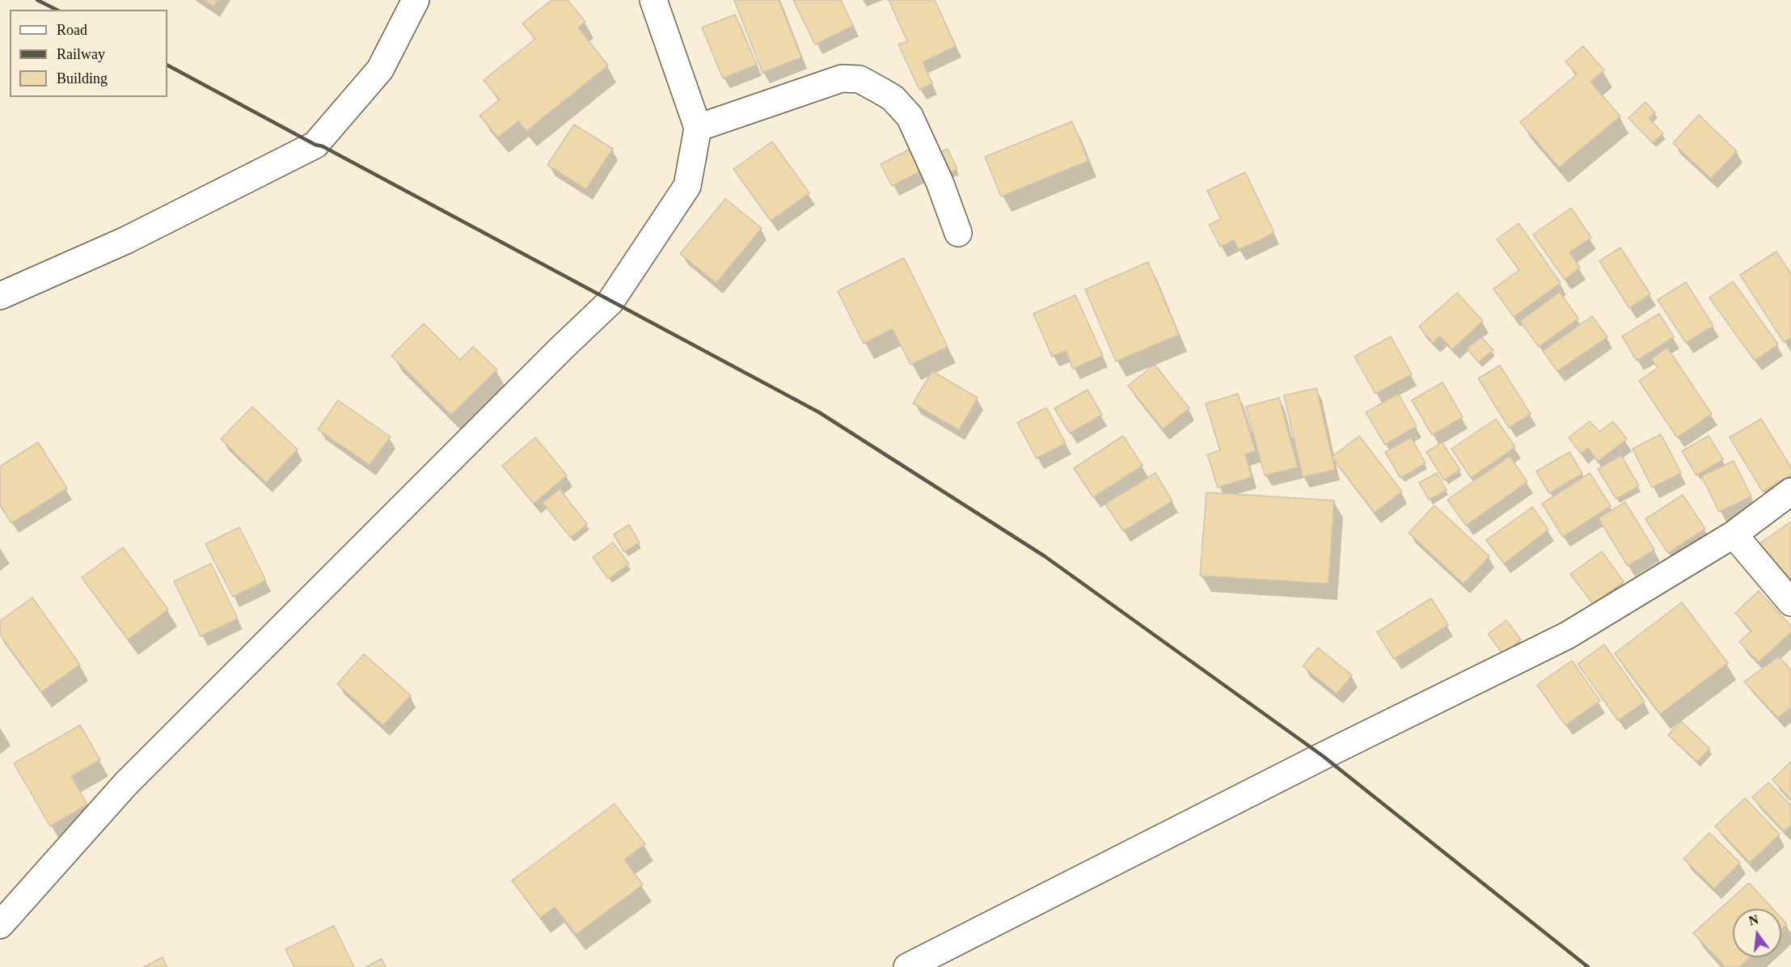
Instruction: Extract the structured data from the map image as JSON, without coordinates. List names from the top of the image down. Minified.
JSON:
{"legend":["Road","Railway","Building"],"north":"top"}
